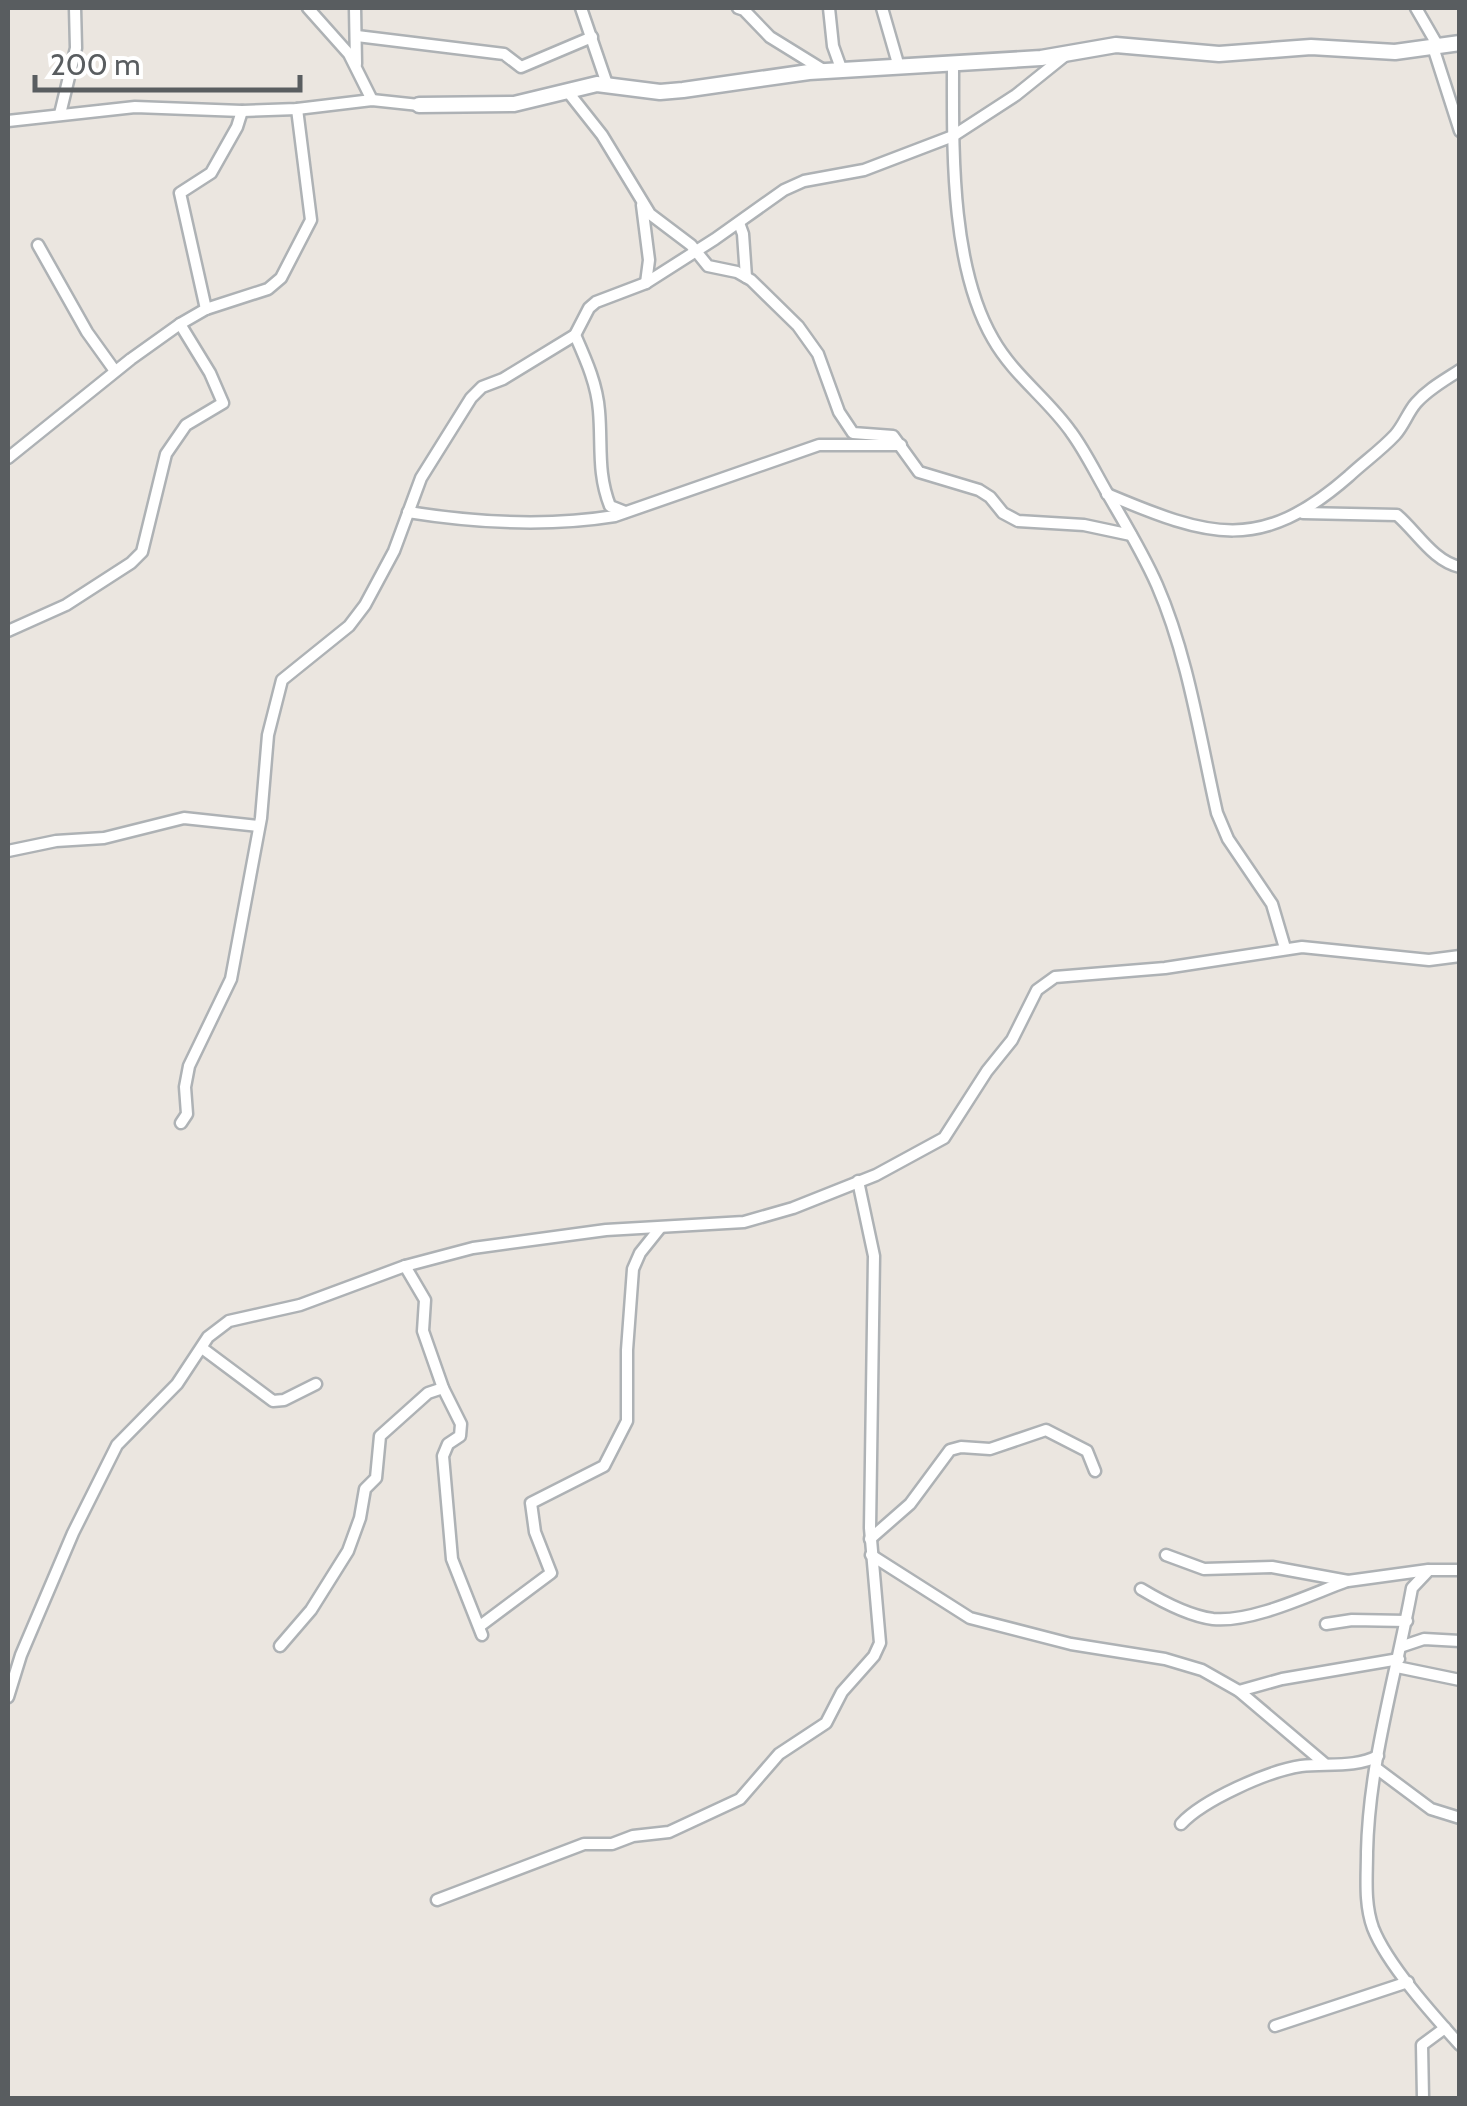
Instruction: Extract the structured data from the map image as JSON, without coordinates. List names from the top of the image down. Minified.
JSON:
{"scale_bar":"200 m"}
